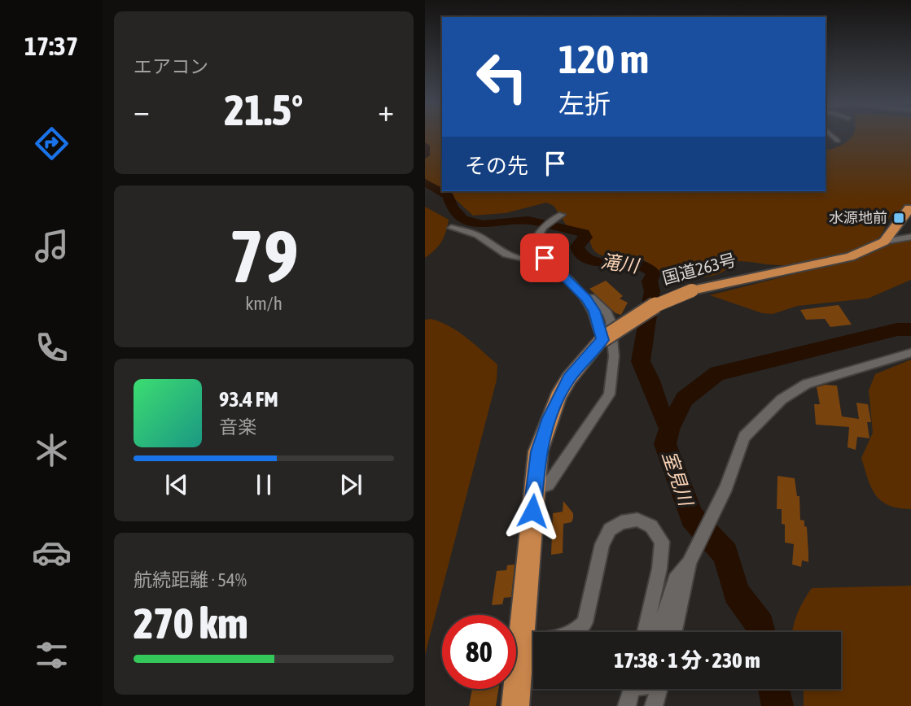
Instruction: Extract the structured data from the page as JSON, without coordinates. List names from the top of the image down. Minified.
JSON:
{"streets":{"highway":["国道263号"]},"water":["滝川","室見川"],"places":{"transit":["水源地前"]},"page":{"tabs":"17:37","tile":["エアコン",["79","km/h"],["航続距離 · 54%","270 km"]],"turn":["120 m","左折"],"heat":["−","21.5°","+"],"then":"その先","song":["93.4 FM","音楽"],"limit":"80","trip":"17:38 · 1 分 · 230 m"}}
